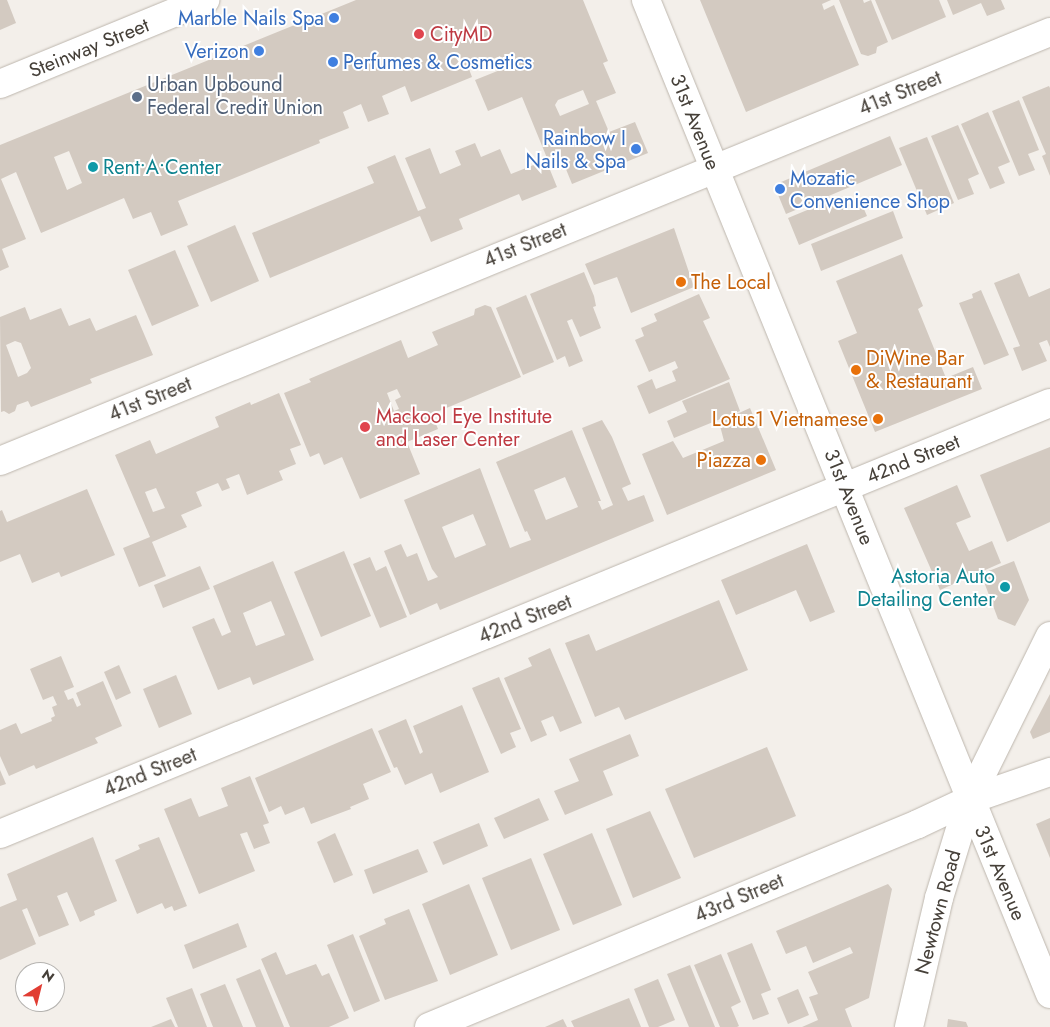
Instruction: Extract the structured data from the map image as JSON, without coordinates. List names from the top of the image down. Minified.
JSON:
{"streets":{"street":["Steinway Street","41st Street","31st Avenue","42nd Street","43rd Street","Newtown Road"]},"crossings":[["41st Street","31st Avenue"],["31st Avenue","42nd Street"],["31st Avenue","43rd Street"],["31st Avenue","Newtown Road"],["43rd Street","Newtown Road"]],"places":["Marble Nails Spa","CityMD","Verizon","Perfumes & Cosmetics","Urban Upbound Federal Credit Union","Rainbow I Nails & Spa","Rent•A•Center","Mozatic Convenience Shop","The Local","DiWine Bar & Restaurant","Lotus1 Vietnamese","Mackool Eye Institute and Laser Center","Piazza","Astoria Auto Detailing Center"],"north":"top right"}
